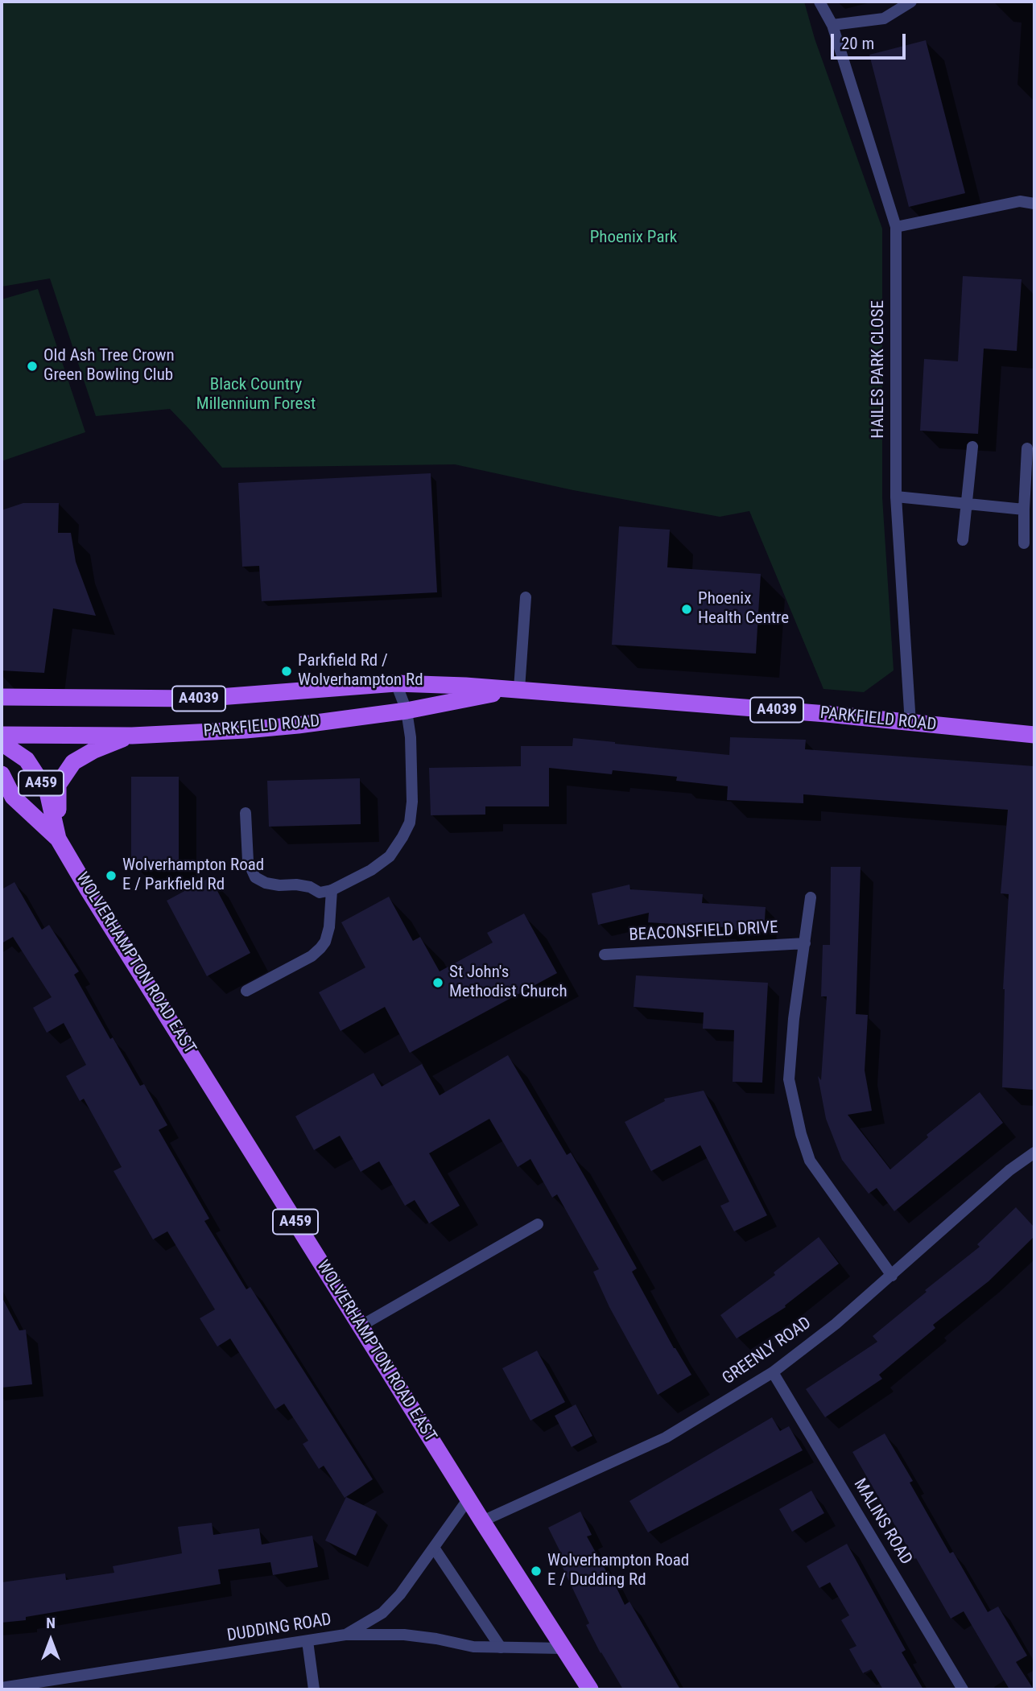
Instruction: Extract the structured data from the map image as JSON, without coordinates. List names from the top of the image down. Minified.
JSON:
{"streets":{"main road":["A4039","PARKFIELD ROAD","A459","WOLVERHAMPTON ROAD EAST"],"street":["HAILES PARK CLOSE","BEACONSFIELD DRIVE","GREENLY ROAD","MALINS ROAD","DUDDING ROAD"]},"crossings":[["HAILES PARK CLOSE","PARKFIELD ROAD"],["WOLVERHAMPTON ROAD EAST","GREENLY ROAD"],["WOLVERHAMPTON ROAD EAST","DUDDING ROAD"],["GREENLY ROAD","MALINS ROAD"]],"parks":["Phoenix Park","Black Country Millennium Forest"],"places":["Old Ash Tree Crown Green Bowling Club","Phoenix Health Centre","Parkfield Rd / Wolverhampton Rd","Wolverhampton Road E / Parkfield Rd","St John's Methodist Church","Wolverhampton Road E / Dudding Rd"],"scale_bar":"20 m","north":"top"}
